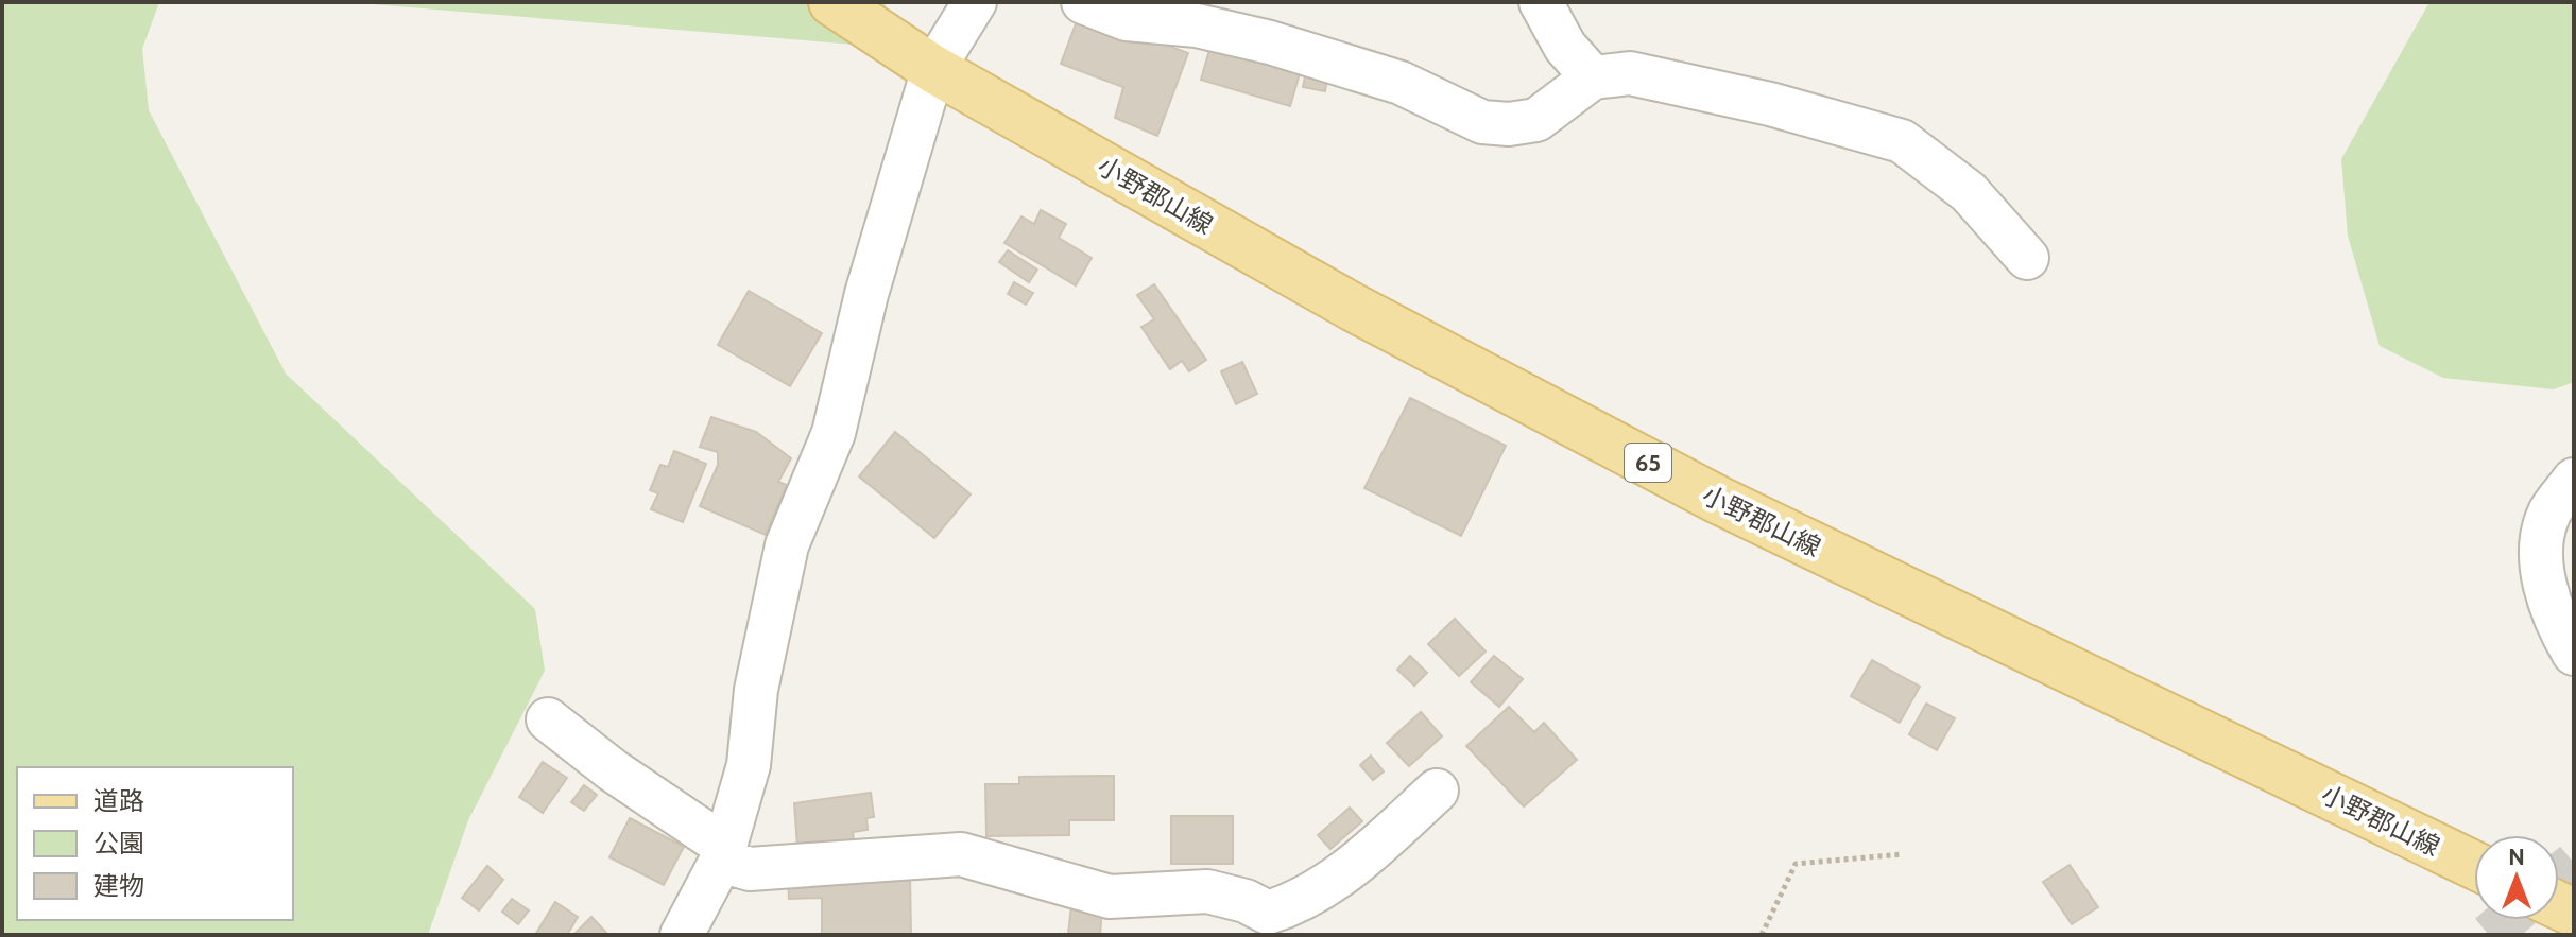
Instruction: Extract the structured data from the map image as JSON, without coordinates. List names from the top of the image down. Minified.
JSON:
{"streets":{"main road":["小野郡山線","65"]},"legend":["道路","公園","建物"],"north":"top"}
